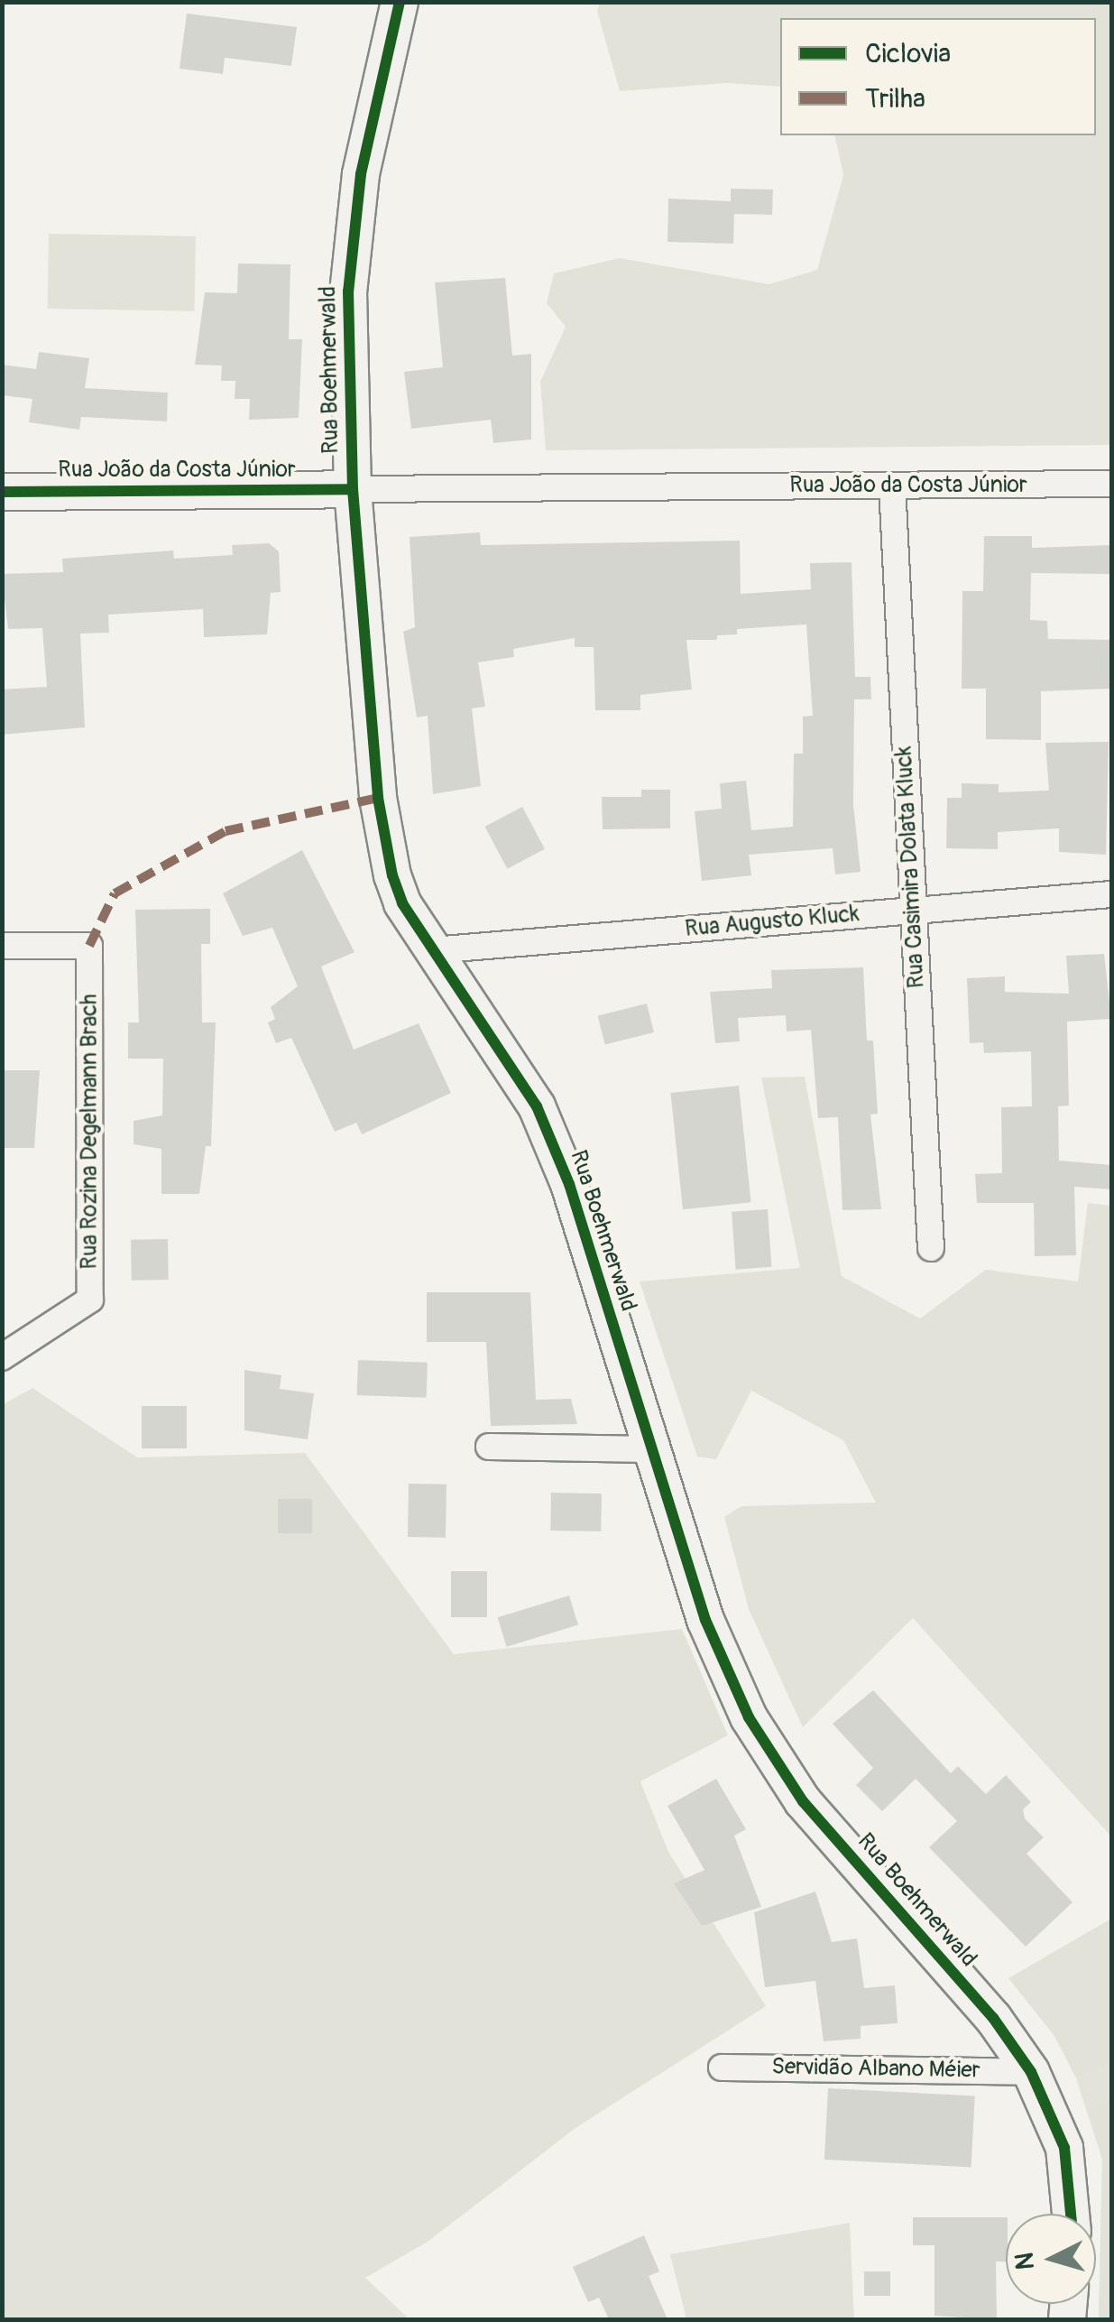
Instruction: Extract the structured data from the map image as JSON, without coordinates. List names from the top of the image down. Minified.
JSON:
{"streets":{"main road":["Rua Boehmerwald","Rua João da Costa Júnior"],"street":["Rua Casimira Dolata Kluck","Rua Augusto Kluck","Rua Rozina Degelmann Brach","Servidão Albano Méier"]},"crossings":[["Rua Boehmerwald","Rua João da Costa Júnior"],["Rua Boehmerwald","Rua Augusto Kluck"],["Rua Boehmerwald","Servidão Albano Méier"],["Rua João da Costa Júnior","Rua Casimira Dolata Kluck"],["Rua Casimira Dolata Kluck","Rua Augusto Kluck"]],"legend":["Ciclovia","Trilha"],"north":"left"}
